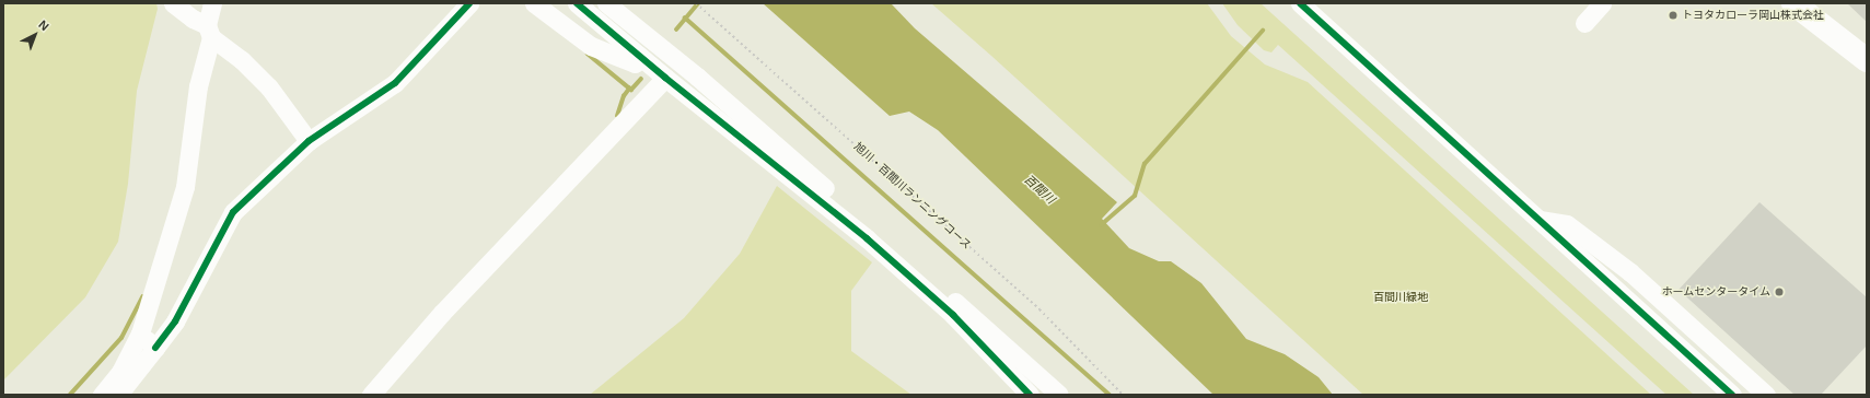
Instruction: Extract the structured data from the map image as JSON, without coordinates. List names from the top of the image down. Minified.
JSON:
{"streets":{"path":["旭川・百間川ランニングコース"]},"water":["百間川"],"parks":["百間川緑地"],"places":["トヨタカローラ岡山株式会社","ホームセンタータイム"],"north":"top right"}
